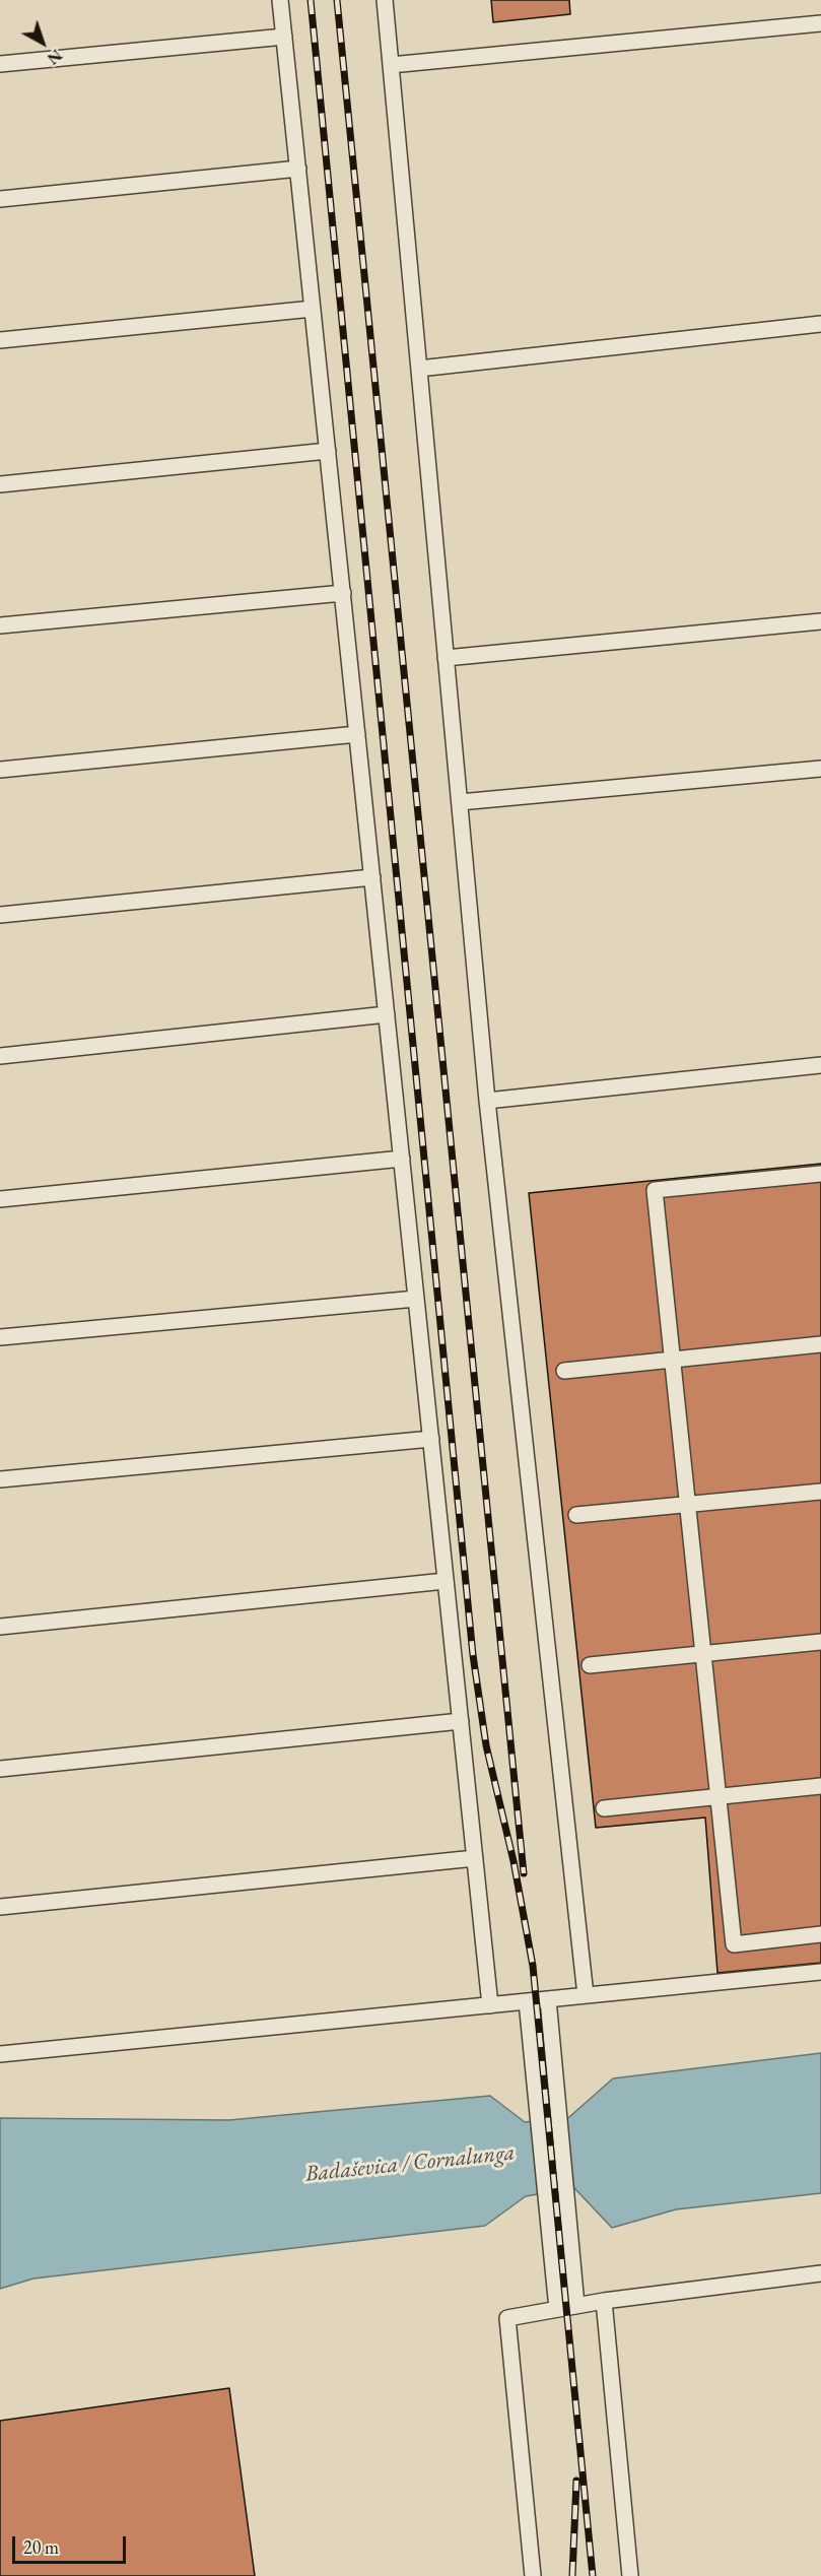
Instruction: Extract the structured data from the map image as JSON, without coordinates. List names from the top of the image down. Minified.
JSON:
{"water":["Badaševica / Cornalunga"],"scale_bar":"20 m","north":"bottom right"}
